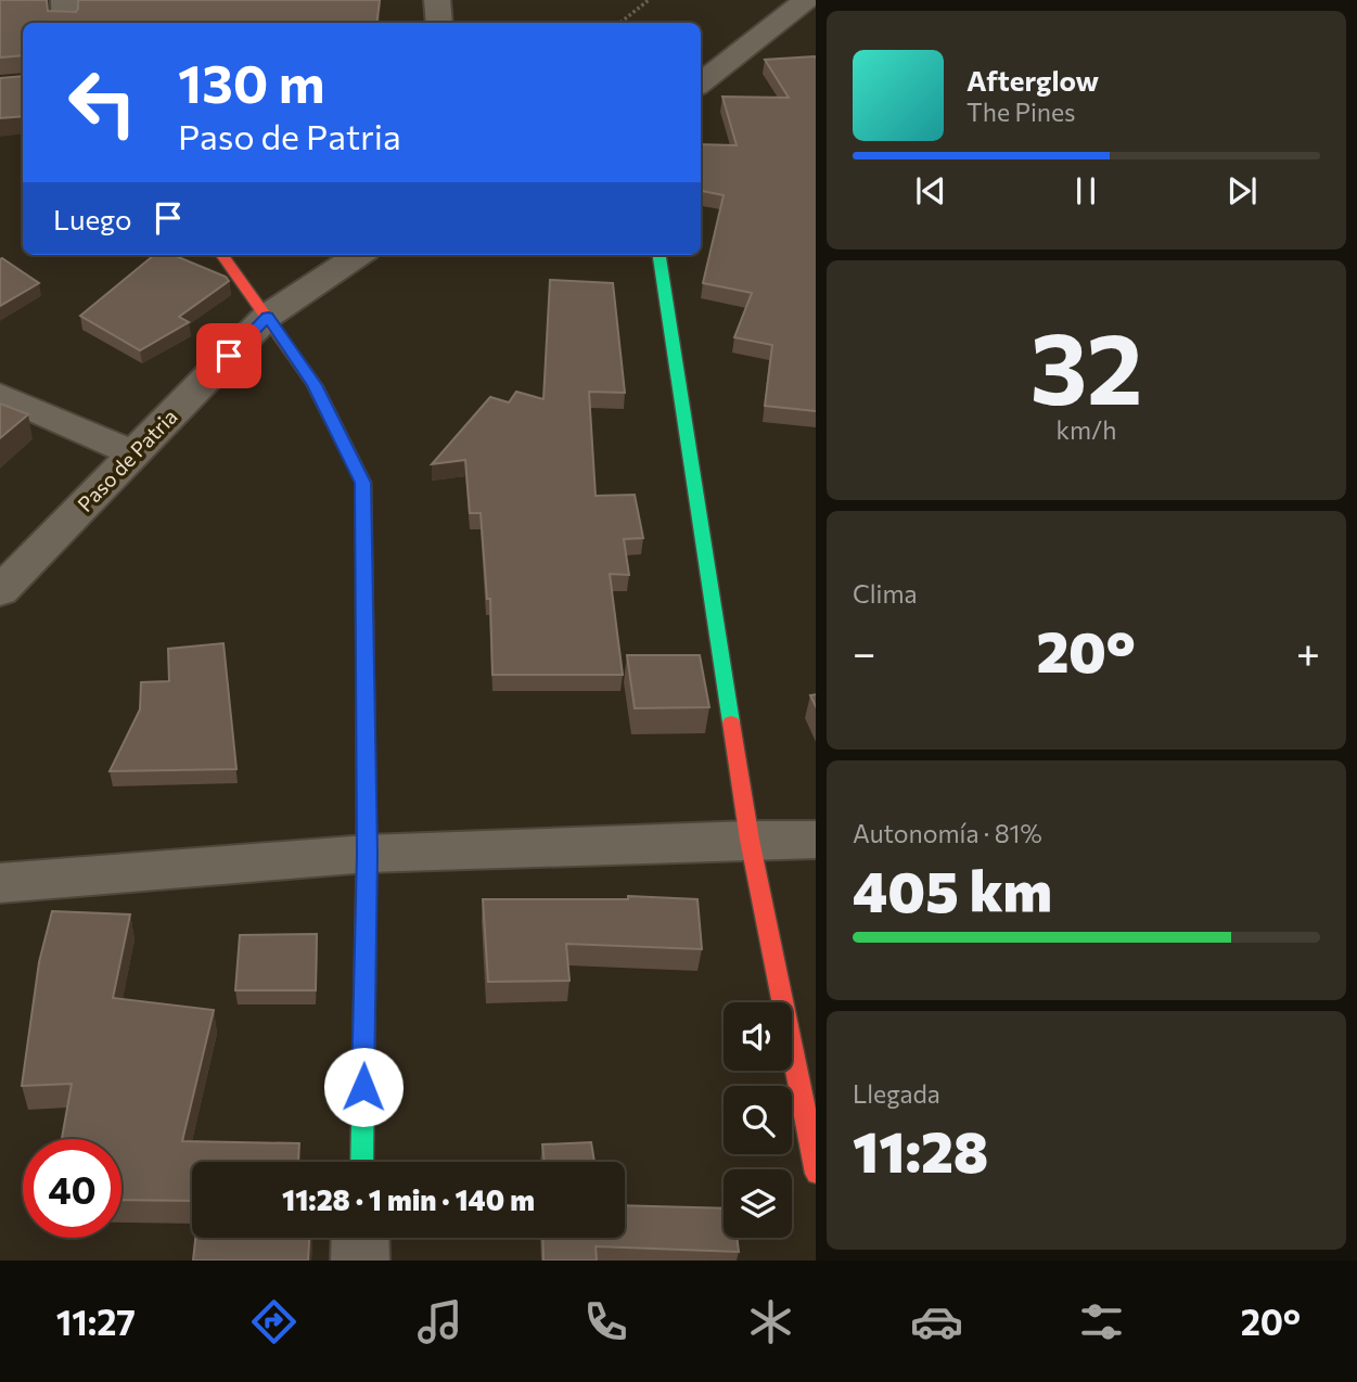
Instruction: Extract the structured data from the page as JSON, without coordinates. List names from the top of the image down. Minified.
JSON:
{"streets":{"street":["Paso de Patria"]},"page":{"turn":["130 m","Paso de Patria"],"song":["Afterglow","The Pines"],"then":"Luego","tile":[["32","km/h"],"Clima",["Autonomía · 81%","405 km"],["Llegada","11:28"]],"heat":["−","20°","+"],"limit":"40","trip":"11:28 · 1 min · 140 m","tabs":["11:27","20°"]}}
